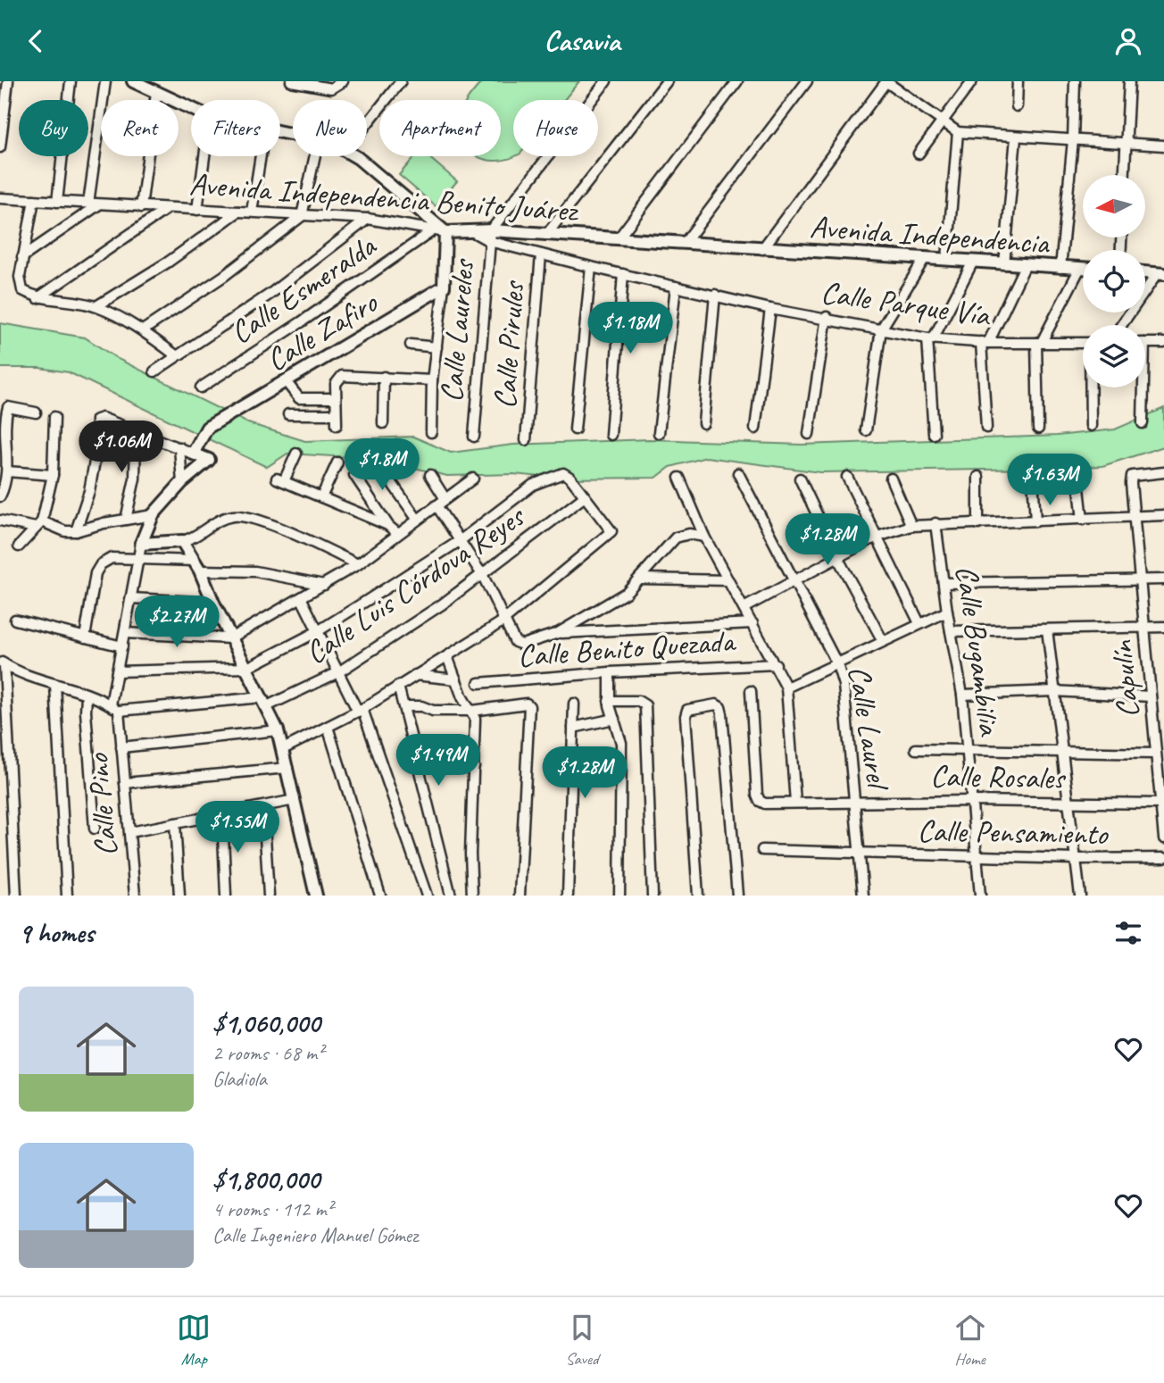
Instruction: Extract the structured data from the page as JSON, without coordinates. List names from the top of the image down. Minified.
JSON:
{"streets":{"street":["Avenida Independencia Benito Juárez","Avenida Independencia","Calle Esmeralda","Calle Parque Vía","Calle Zafiro","Calle Laureles","Calle Pirules","Calle Luis Córdova Reyes","Calle Benito Quezada","Calle Bugambilia","Capulín","Calle Laurel","Calle Rosales","Calle Pino","Calle Pensamiento"]},"crossings":[["Avenida Independencia Benito Juárez","Avenida Independencia"],["Avenida Independencia Benito Juárez","Calle Esmeralda"],["Avenida Independencia Benito Juárez","Calle Parque Vía"],["Avenida Independencia Benito Juárez","Calle Laureles"],["Calle Parque Vía","Calle Laureles"],["Calle Parque Vía","Calle Pirules"],["Calle Bugambilia","Calle Rosales"],["Calle Bugambilia","Calle Pensamiento"],["Capulín","Calle Rosales"],["Calle Laurel","Calle Rosales"],["Calle Laurel","Calle Pensamiento"]],"north":"left","page":{"header":"Casavia","chip":["Buy","Rent","Filters","New","Apartment","House"],"price":["$1.18M","$1.06M","$1.8M","$1.63M","$1.28M","$2.27M","$1.49M","$1.28M","$1.55M"],"heading":"9 homes","list":[{"name":"$1,060,000","note":"2 rooms · 68 m² · Gladiola"},{"name":"$1,800,000","note":"4 rooms · 112 m² · Calle Ingeniero Manuel Gómez"}],"tabs":["Map","Saved","Home"]}}
